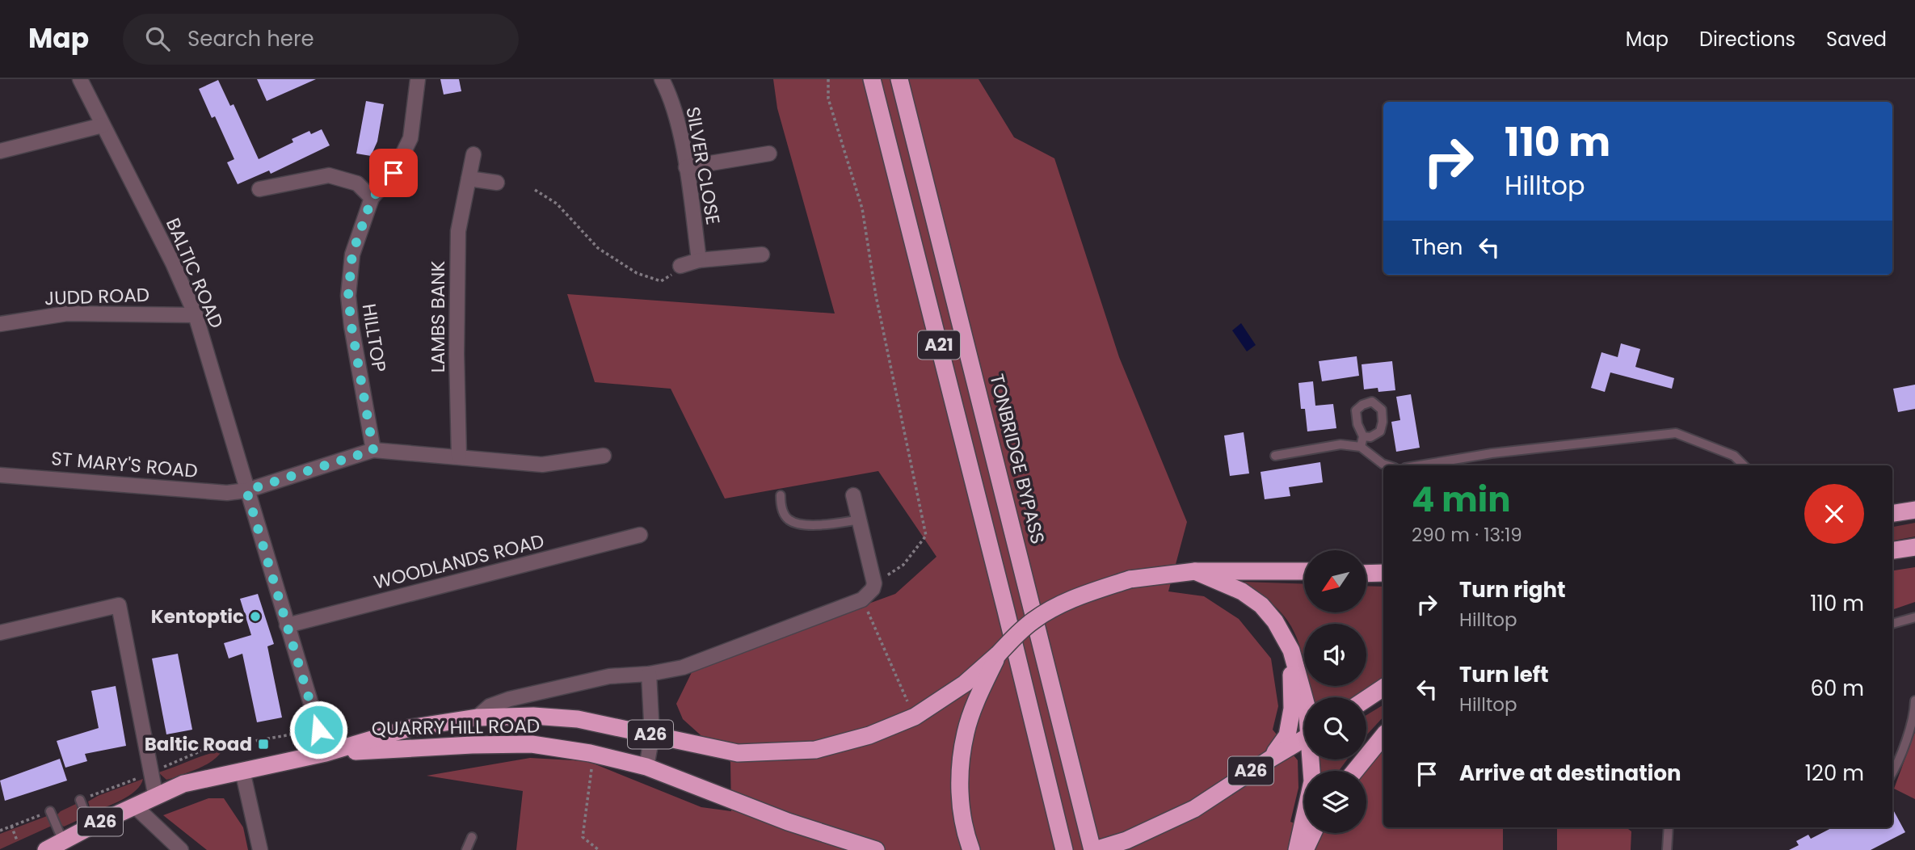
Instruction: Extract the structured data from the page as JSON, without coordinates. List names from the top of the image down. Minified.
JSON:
{"streets":{"highway":["A21","TONBRIDGE BYPASS","QUARRY HILL ROAD","A26"],"street":["SILVER CLOSE","BALTIC ROAD","JUDD ROAD","LAMBS BANK","HILLTOP","ST MARY'S ROAD","WOODLANDS ROAD"]},"crossings":[["BALTIC ROAD","JUDD ROAD"],["BALTIC ROAD","ST MARY'S ROAD"],["BALTIC ROAD","WOODLANDS ROAD"],["BALTIC ROAD","QUARRY HILL ROAD"],["TONBRIDGE BYPASS","A26"],["QUARRY HILL ROAD","A26"]],"places":{"other":["Kentoptic"],"transit":["Baltic Road"]},"north":"bottom left","page":{"header":"Map","search":"Search here","nav":["Map","Directions","Saved"],"turn":["110 m","Hilltop"],"then":"Then","heading":["4 min","290 m · 13:19"],"list":[{"name":"Turn right","note":"Hilltop","value":"110 m"},{"name":"Turn left","note":"Hilltop","value":"60 m"},{"name":"Arrive at destination","value":"120 m"}]}}
